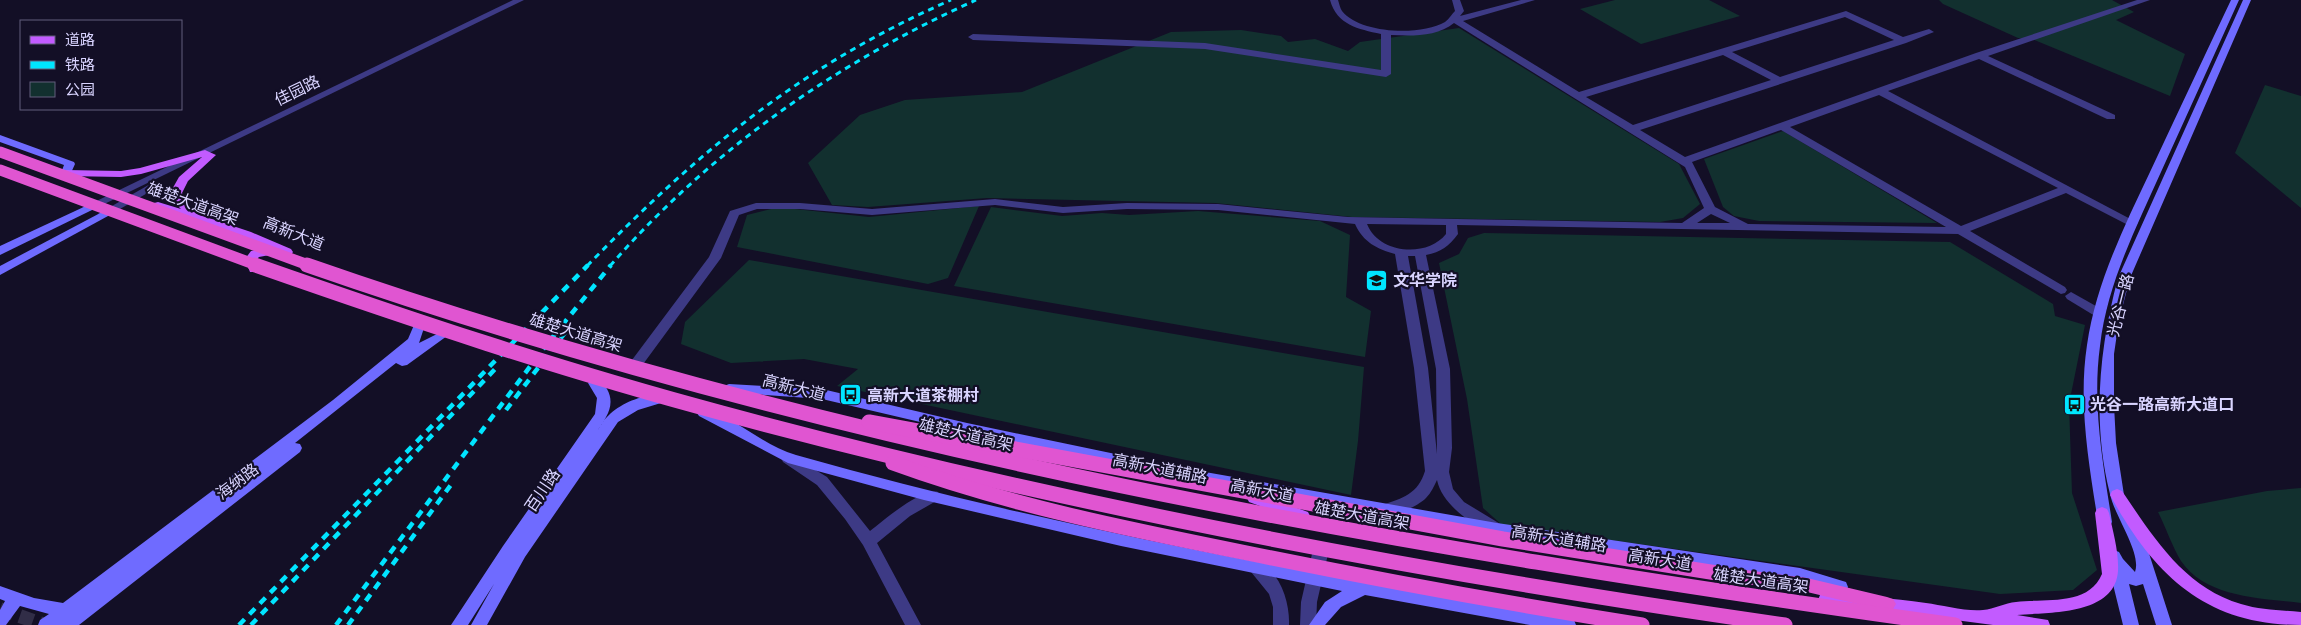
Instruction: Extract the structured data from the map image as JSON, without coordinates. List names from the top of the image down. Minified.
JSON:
{"streets":{"highway":["雄楚大道高架"],"main road":["高新大道","光谷一路","高新大道辅路","海纳路","百川路"],"street":["佳园路"]},"crossings":[["佳园路","高新大道"],["雄楚大道高架","高新大道"],["高新大道","高新大道辅路"]],"places":{"school or university":["文华学院"],"bus stop":["高新大道茶棚村","光谷一路高新大道口"]},"legend":["道路","铁路","公园"]}
